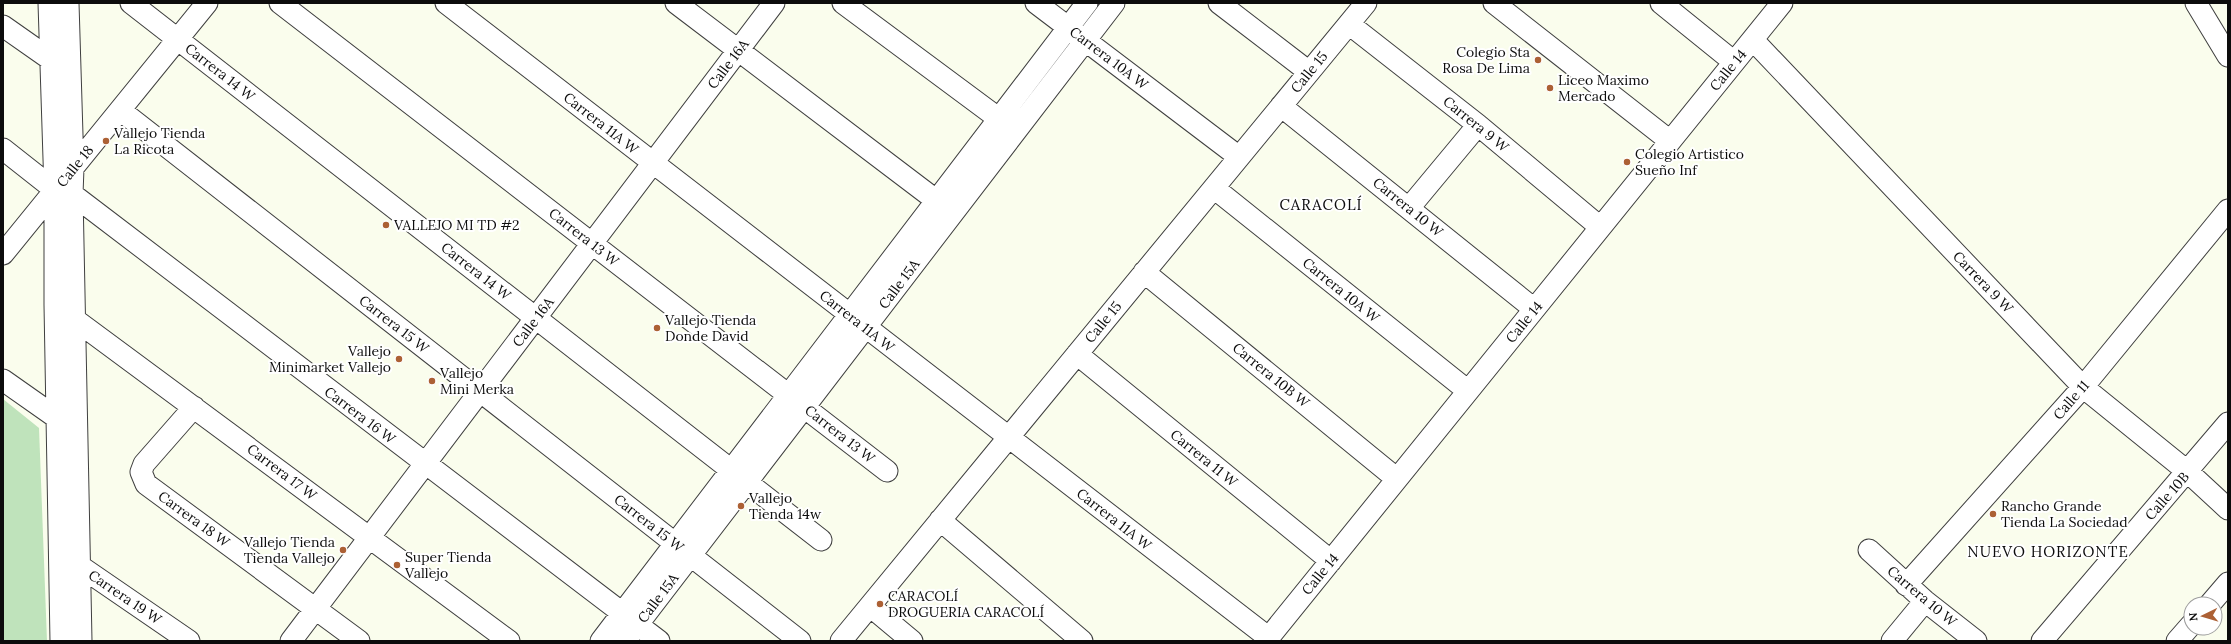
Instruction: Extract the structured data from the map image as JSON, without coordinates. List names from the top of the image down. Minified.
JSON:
{"streets":{"street":["Carrera 10A W","Calle 16A","Calle 14","Carrera 14 W","Calle 15","Carrera 11A W","Carrera 9 W","Calle 18","Carrera 10 W","Carrera 13 W","Calle 15A","Carrera 15 W","Carrera 10B W","Calle 11","Carrera 16 W","Carrera 11 W","Carrera 17 W","Calle 10B","Carrera 18 W","Carrera 19 W"]},"crossings":[["Carrera 10A W","Calle 14"],["Carrera 10A W","Calle 15"],["Carrera 10A W","Calle 15A"],["Calle 16A","Carrera 14 W"],["Calle 16A","Carrera 11A W"],["Calle 16A","Carrera 13 W"],["Calle 16A","Carrera 15 W"],["Calle 16A","Carrera 16 W"],["Calle 16A","Carrera 17 W"],["Calle 16A","Carrera 18 W"],["Calle 14","Carrera 11A W"],["Calle 14","Carrera 9 W"],["Calle 14","Carrera 10 W"],["Calle 14","Carrera 10B W"],["Calle 14","Carrera 11 W"],["Carrera 14 W","Calle 18"],["Carrera 14 W","Calle 15A"],["Calle 15","Carrera 11A W"],["Calle 15","Carrera 9 W"],["Calle 15","Carrera 10 W"],["Calle 15","Carrera 10B W"],["Calle 15","Carrera 11 W"],["Carrera 11A W","Calle 15A"],["Carrera 9 W","Calle 11"],["Carrera 9 W","Calle 10B"],["Calle 18","Carrera 15 W"],["Calle 18","Carrera 16 W"],["Carrera 10 W","Calle 11"],["Carrera 13 W","Calle 15A"],["Calle 15A","Carrera 15 W"],["Calle 15A","Carrera 16 W"],["Carrera 17 W","Carrera 18 W"]],"districts":["CARACOLÍ","NUEVO HORIZONTE"],"places":["Colegio Sta Rosa De Lima","Liceo Maximo Mercado","Vallejo Tienda La Ricota","Colegio Artistico Sueño Inf","VALLEJO MI TD #2","Vallejo Tienda Donde David","Vallejo Minimarket Vallejo","Vallejo Mini Merka","Vallejo Tienda 14w","Rancho Grande Tienda La Sociedad","Vallejo Tienda Tienda Vallejo","Super Tienda Vallejo","CARACOLÍ DROGUERIA CARACOLÍ"],"north":"left"}
